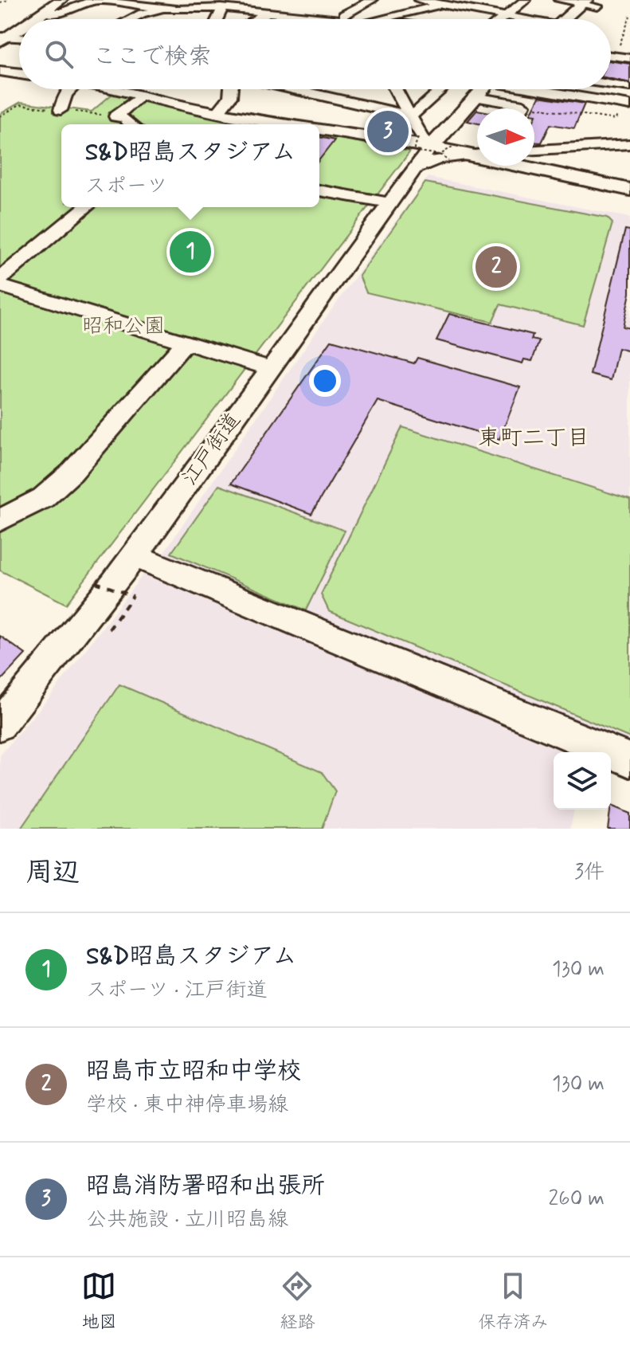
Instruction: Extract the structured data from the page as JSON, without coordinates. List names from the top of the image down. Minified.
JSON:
{"streets":{"main road":["江戸街道"]},"districts":["東町二丁目"],"parks":["昭和公園"],"north":"right","page":{"search":"ここで検索","pins":["3","1","2"],"popup":["S&D昭島スタジアム","スポーツ"],"heading":["周辺","3件"],"list":[{"mark":"1","name":"S&D昭島スタジアム","note":"スポーツ · 江戸街道","value":"130 m"},{"mark":"2","name":"昭島市立昭和中学校","note":"学校 · 東中神停車場線","value":"130 m"},{"mark":"3","name":"昭島消防署昭和出張所","note":"公共施設 · 立川昭島線","value":"260 m"}],"nav":["地図","経路","保存済み"]}}
